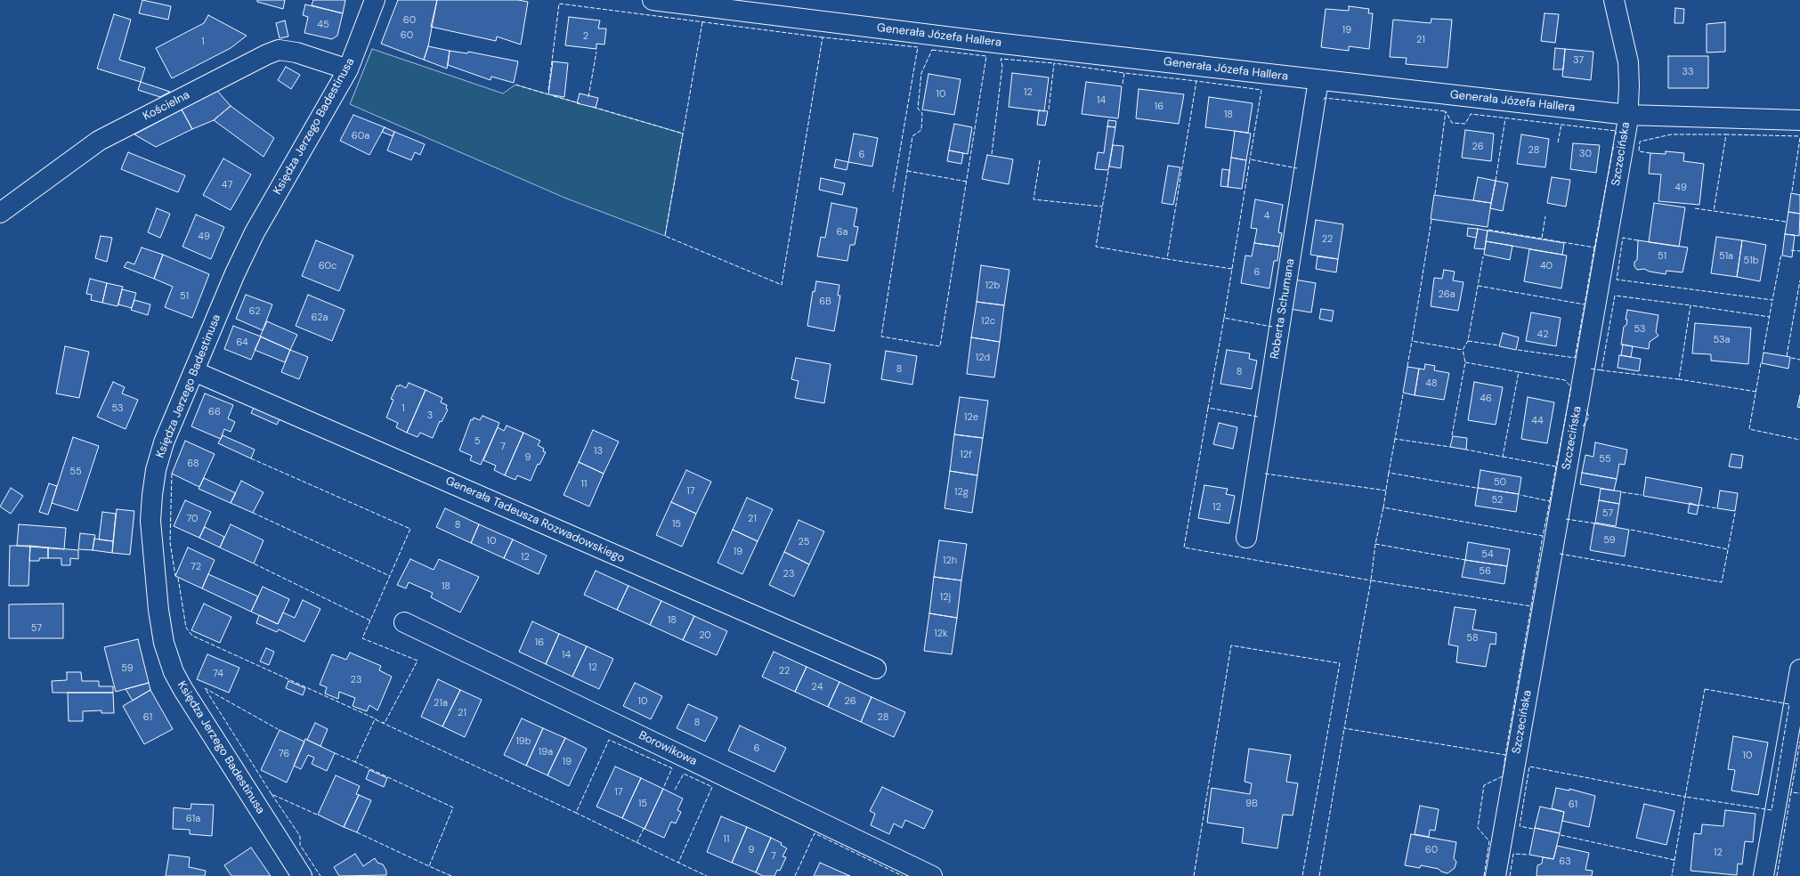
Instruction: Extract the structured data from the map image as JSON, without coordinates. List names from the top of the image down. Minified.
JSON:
{"streets":{"street":["Generała Józefa Hallera","Kościelna","Księdza Jerzego Badestinusa","Szczecińska","Roberta Schumana","Generała Tadeusza Rozwadowskiego","Borowikowa"]},"crossings":[["Generała Józefa Hallera","Szczecińska"],["Generała Józefa Hallera","Roberta Schumana"],["Kościelna","Księdza Jerzego Badestinusa"],["Księdza Jerzego Badestinusa","Generała Tadeusza Rozwadowskiego"]],"house_numbers":["60","45","19","60","2","21","1","37","33","12","10","14","16","18","60a","26","28","30","6","47","49","4","6a","49","22","51","51a","51b","60c","40","6","12b","26a","51","6B","62","62a","12c","53","42","53a","64","12d","8","8","48","46","53","1","66","3","12e","44","5","7","13","12f","9","55","68","55","50","11","17","12g","52","12","57","70","21","15","8","59","10","25","19","54","12","12h","72","56","23","18","12j","18","57","12k","20","58","16","14","12","59","22","74","23","24","10","26","21a","21","61","28","8","19b","6","19a","76","10","19","17","15","9B","61","61a","11","9","60","12","7","63"]}
